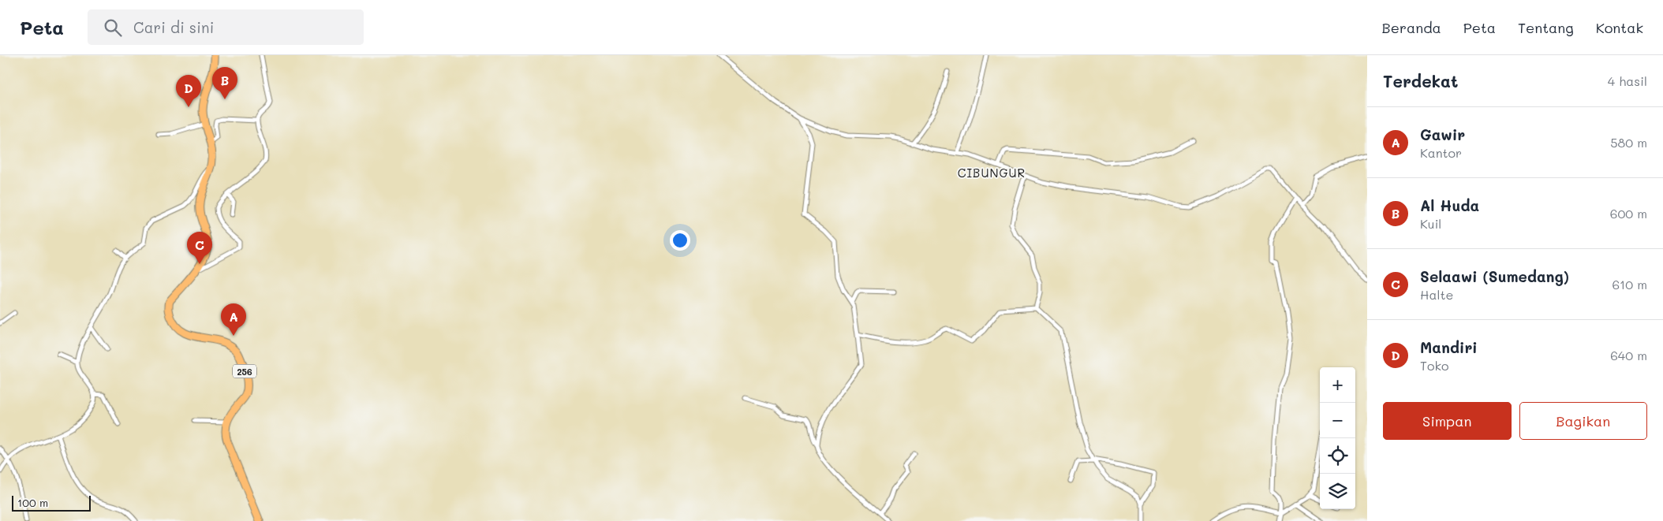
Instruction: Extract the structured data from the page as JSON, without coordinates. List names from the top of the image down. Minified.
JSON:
{"streets":{"main road":["256"]},"districts":["CIBUNGUR"],"scale_bar":"100 m","page":{"header":"Peta","search":"Cari di sini","nav":["Beranda","Peta","Tentang","Kontak"],"heading":["Terdekat","4 hasil"],"pins":["B","D","C","A"],"list":[{"mark":"A","name":"Gawir","note":"Kantor","value":"580 m"},{"mark":"B","name":"Al Huda","note":"Kuil","value":"600 m"},{"mark":"C","name":"Selaawi (Sumedang)","note":"Halte","value":"610 m"},{"mark":"D","name":"Mandiri","note":"Toko","value":"640 m"}],"map_buttons":["+","−"],"buttons":["Simpan","Bagikan"],"scale":"100 m"}}
